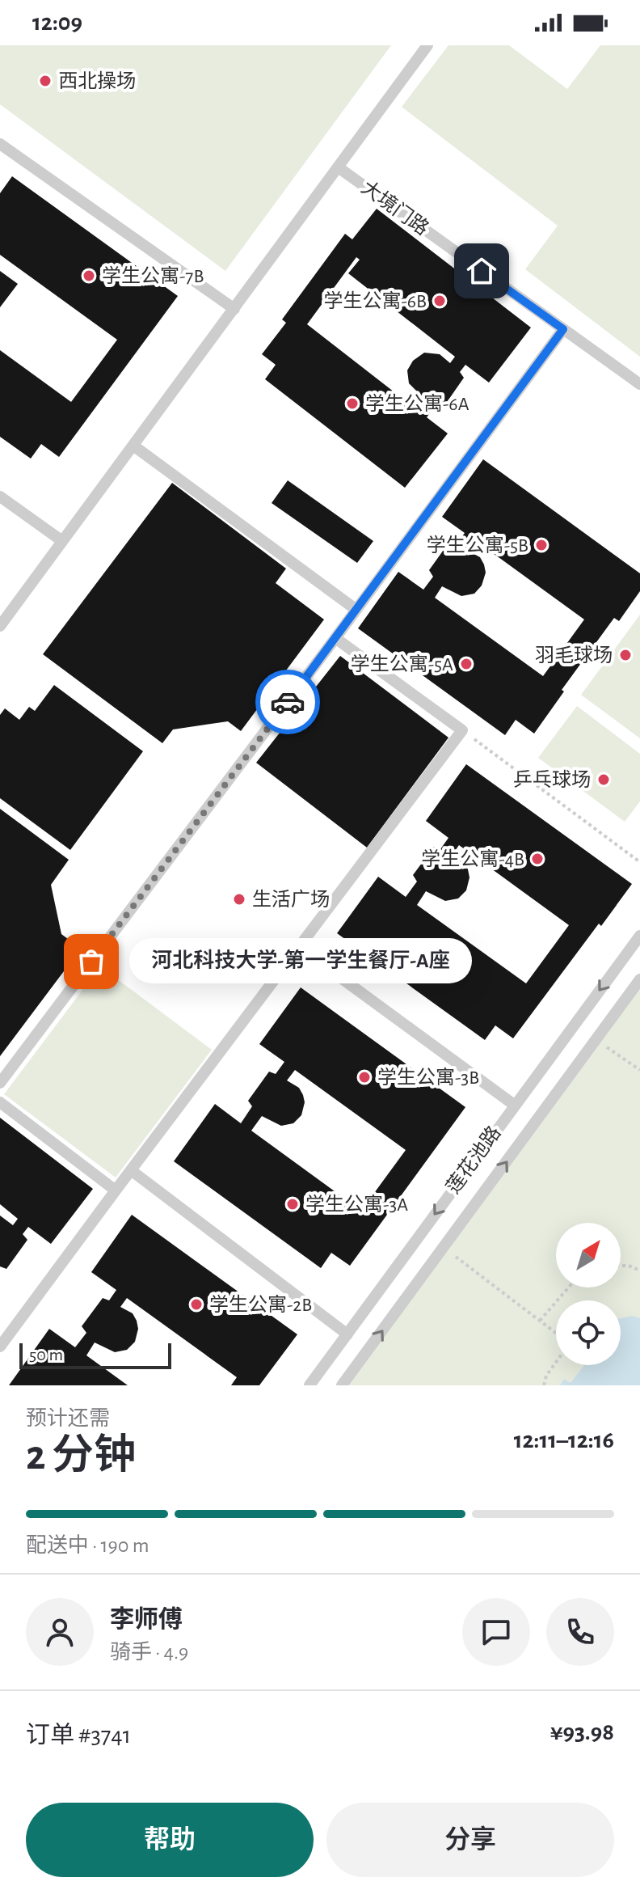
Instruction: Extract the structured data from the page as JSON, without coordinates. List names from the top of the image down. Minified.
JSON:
{"streets":{"lane":["大境门路","莲花池路"]},"places":["西北操场","学生公寓-7B","学生公寓-6B","学生公寓-6A","学生公寓-5B","羽毛球场","学生公寓-5A","乒乓球场","学生公寓-4B","生活广场","河北科技大学-第一学生餐厅-A座","学生公寓-3B","学生公寓-3A","学生公寓-2B"],"scale_bar":"50 m","north":"top right","page":{"status":"12:09","bubble":"河北科技大学-第一学生餐厅-A座","scale":"50 m","heading":["2 分钟","预计还需","12:11–12:16"],"panel":["李师傅","骑手 · 4.9","订单 #3741","¥93.98"],"bar":"配送中 · 190 m","buttons":["帮助","分享"]}}
